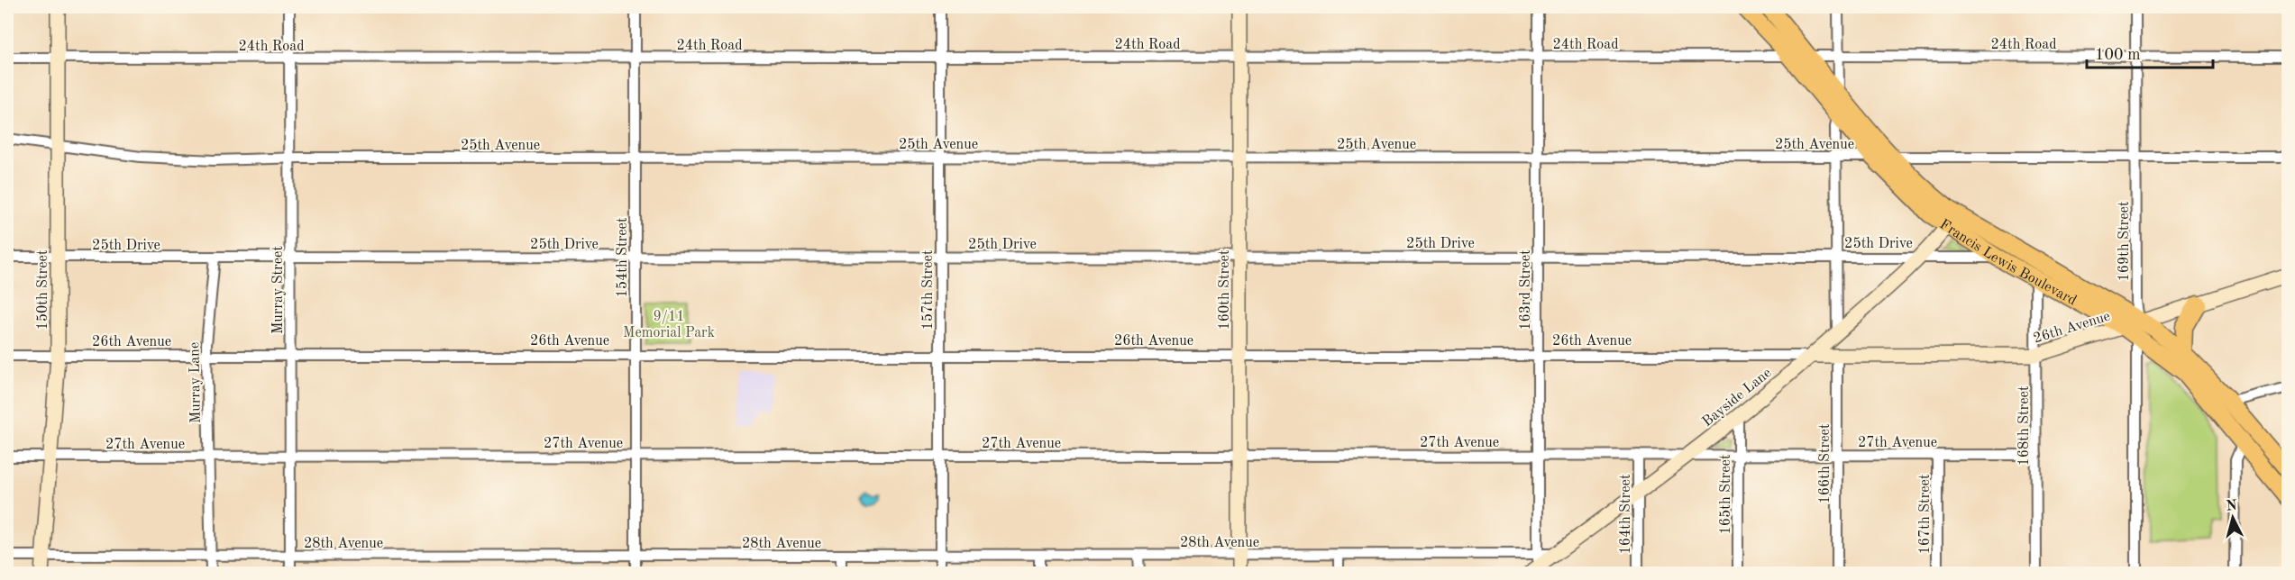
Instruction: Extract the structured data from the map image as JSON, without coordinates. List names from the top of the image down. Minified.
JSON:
{"streets":{"main road":["Francis Lewis Boulevard"],"street":["24th Road","25th Avenue","169th Street","25th Drive","154th Street","150th Street","Murray Street","157th Street","160th Street","163rd Street","26th Avenue","Murray Lane","Bayside Lane","168th Street","27th Avenue","166th Street","165th Street","164th Street","167th Street","28th Avenue"]},"crossings":[["24th Road","169th Street"],["24th Road","154th Street"],["24th Road","Francis Lewis Boulevard"],["24th Road","150th Street"],["24th Road","Murray Street"],["24th Road","157th Street"],["24th Road","160th Street"],["24th Road","163rd Street"],["25th Avenue","154th Street"],["25th Avenue","Francis Lewis Boulevard"],["25th Avenue","150th Street"],["25th Avenue","Murray Street"],["25th Avenue","157th Street"],["25th Avenue","160th Street"],["25th Avenue","163rd Street"],["169th Street","Francis Lewis Boulevard"],["169th Street","26th Avenue"],["25th Drive","154th Street"],["25th Drive","Francis Lewis Boulevard"],["25th Drive","150th Street"],["25th Drive","Murray Street"],["25th Drive","157th Street"],["25th Drive","160th Street"],["25th Drive","163rd Street"],["25th Drive","Murray Lane"],["25th Drive","Bayside Lane"],["154th Street","26th Avenue"],["154th Street","27th Avenue"],["154th Street","28th Avenue"],["Francis Lewis Boulevard","26th Avenue"],["Francis Lewis Boulevard","Bayside Lane"],["Francis Lewis Boulevard","168th Street"],["150th Street","26th Avenue"],["150th Street","27th Avenue"],["150th Street","28th Avenue"],["Murray Street","26th Avenue"],["Murray Street","27th Avenue"],["Murray Street","28th Avenue"],["157th Street","26th Avenue"],["157th Street","27th Avenue"],["157th Street","28th Avenue"],["160th Street","26th Avenue"],["160th Street","27th Avenue"],["160th Street","28th Avenue"],["163rd Street","26th Avenue"],["163rd Street","Bayside Lane"],["163rd Street","27th Avenue"],["163rd Street","28th Avenue"],["26th Avenue","Murray Lane"],["26th Avenue","Bayside Lane"],["26th Avenue","168th Street"],["26th Avenue","166th Street"],["Murray Lane","27th Avenue"],["Murray Lane","28th Avenue"],["Bayside Lane","27th Avenue"],["Bayside Lane","165th Street"],["Bayside Lane","164th Street"],["Bayside Lane","28th Avenue"],["168th Street","27th Avenue"],["27th Avenue","166th Street"],["27th Avenue","165th Street"],["27th Avenue","164th Street"],["27th Avenue","167th Street"]],"parks":["9/11 Memorial Park"],"scale_bar":"100 m","north":"top"}
